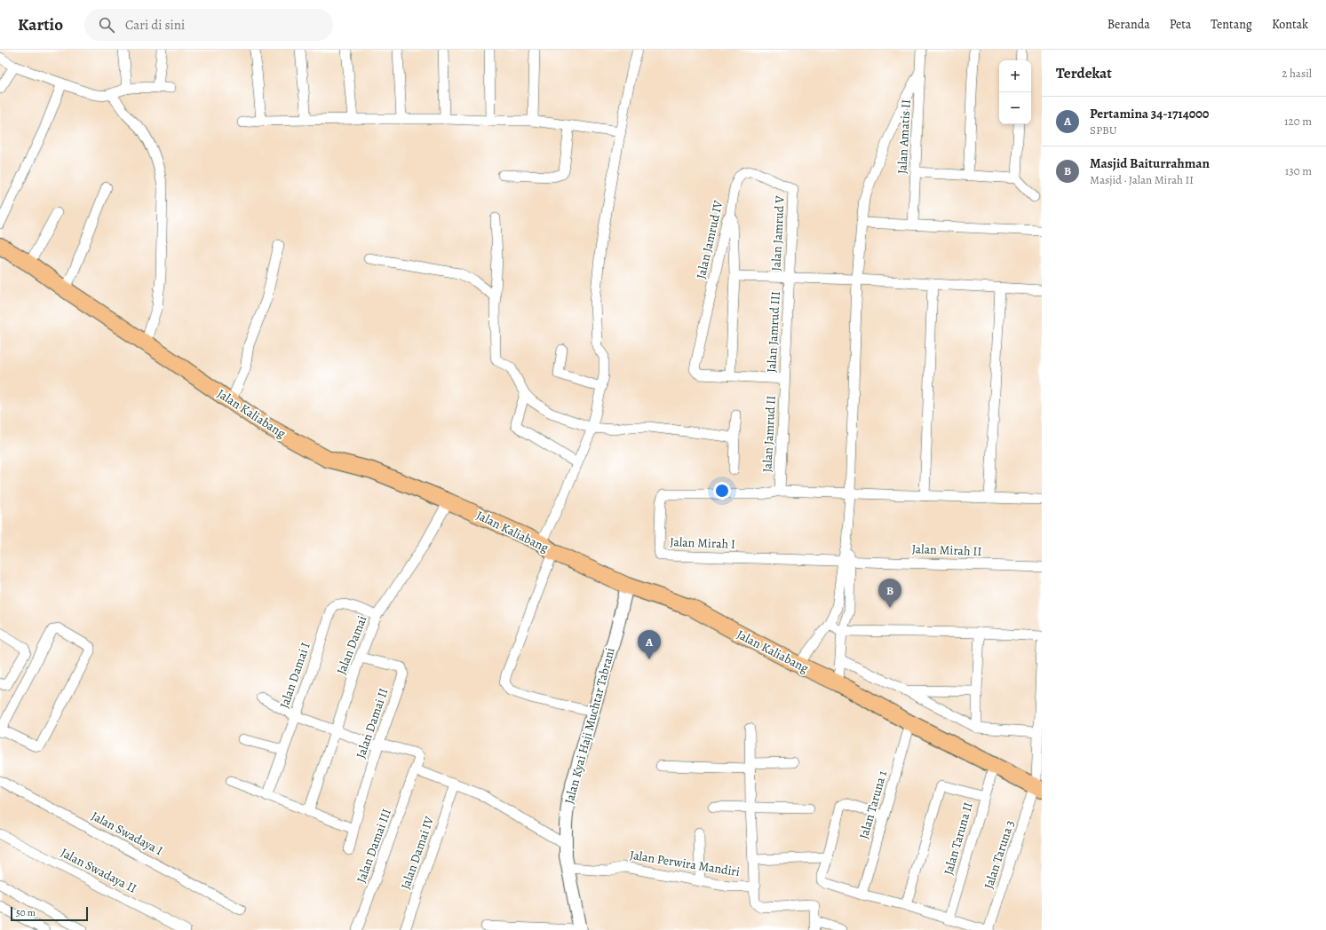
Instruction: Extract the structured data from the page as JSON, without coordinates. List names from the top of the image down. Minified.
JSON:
{"streets":{"main road":["Jalan Kaliabang"],"street":["Jalan Amatis II","Jalan Jamrud V","Jalan Jamrud IV","Jalan Jamrud III","Jalan Jamrud II","Jalan Mirah I","Jalan Mirah II","Jalan Damai","Jalan Damai I","Jalan Damai II","Jalan Kyai Haji Muchtar Tabrani","Jalan Taruna 1","Jalan Swadaya I","Jalan Taruna II","Jalan Damai III","Jalan Damai IV","Jalan Taruna 3","Jalan Perwira Mandiri","Jalan Swadaya II"]},"crossings":[["Jalan Jamrud V","Jalan Jamrud IV"],["Jalan Jamrud V","Jalan Jamrud III"],["Jalan Jamrud IV","Jalan Jamrud III"],["Jalan Jamrud III","Jalan Jamrud II"],["Jalan Kaliabang","Jalan Damai"],["Jalan Kaliabang","Jalan Kyai Haji Muchtar Tabrani"],["Jalan Kaliabang","Jalan Taruna 1"],["Jalan Kaliabang","Jalan Taruna II"],["Jalan Kaliabang","Jalan Taruna 3"],["Jalan Jamrud II","Jalan Mirah I"],["Jalan Mirah I","Jalan Mirah II"],["Jalan Damai","Jalan Damai I"],["Jalan Damai","Jalan Damai II"],["Jalan Damai II","Jalan Damai III"],["Jalan Kyai Haji Muchtar Tabrani","Jalan Perwira Mandiri"]],"scale_bar":"50 m","page":{"header":"Kartio","search":"Cari di sini","nav":["Beranda","Peta","Tentang","Kontak"],"heading":["Terdekat","2 hasil"],"map_buttons":["+","−"],"list":[{"mark":"A","name":"Pertamina 34-1714000","note":"SPBU","value":"120 m"},{"mark":"B","name":"Masjid Baiturrahman","note":"Masjid · Jalan Mirah II","value":"130 m"}],"pins":["B","A"],"scale":"50 m"}}
